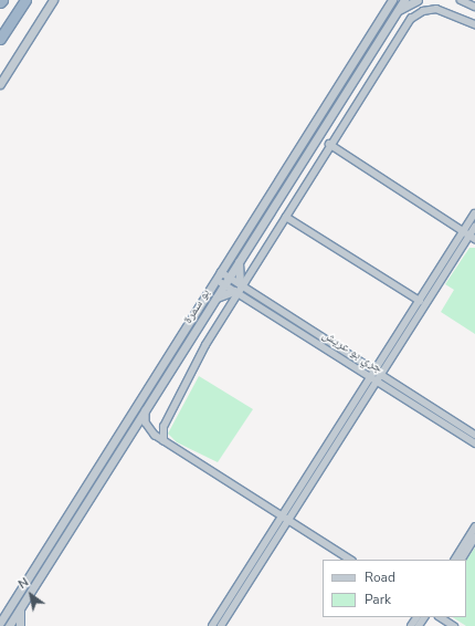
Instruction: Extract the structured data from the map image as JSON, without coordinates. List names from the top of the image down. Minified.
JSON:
{"streets":{"street":["بو سمرة","جري بو عريش"]},"crossings":[["بو سمرة","جري بو عريش"]],"legend":["Road","Park"],"north":"top left"}
